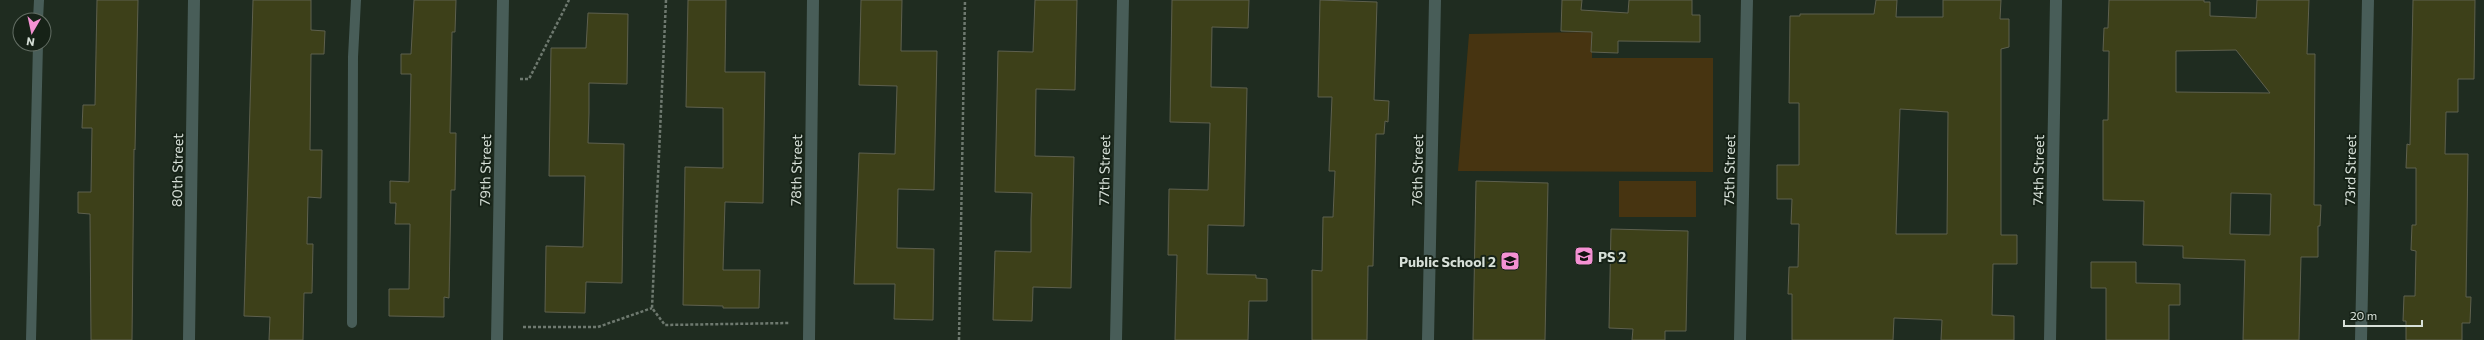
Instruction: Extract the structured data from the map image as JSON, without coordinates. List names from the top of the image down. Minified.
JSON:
{"streets":{"street":["80th Street","79th Street","78th Street","77th Street","76th Street","75th Street","74th Street","73rd Street"]},"places":{"school or university":["PS 2","Public School 2"]},"scale_bar":"20 m","north":"bottom"}
